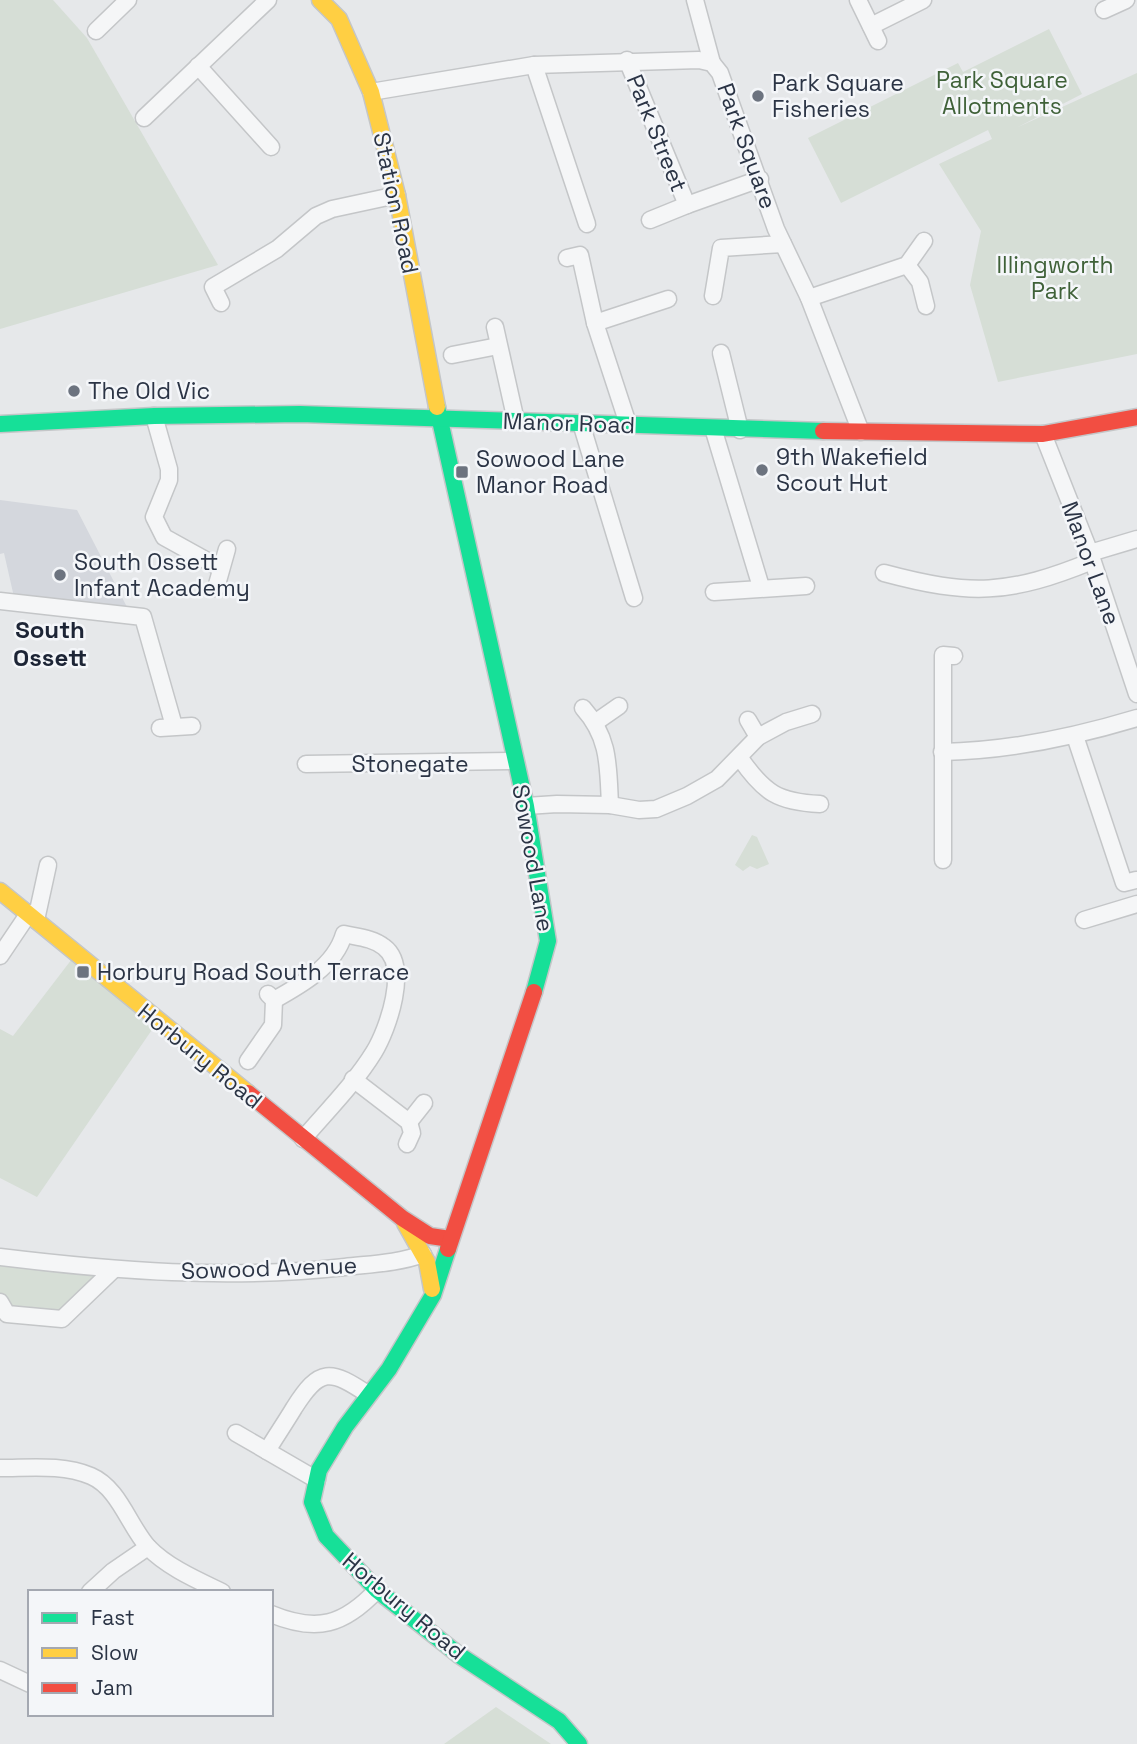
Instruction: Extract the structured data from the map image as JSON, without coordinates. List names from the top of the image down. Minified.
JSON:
{"streets":{"main road":["Station Road","Manor Road","Sowood Lane","Horbury Road"],"street":["Park Street","Park Square","Manor Lane","Stonegate","Sowood Avenue"]},"crossings":[["Park Street","Park Square"],["Park Square","Station Road"],["Park Square","Manor Road"],["Station Road","Manor Road"],["Station Road","Sowood Lane"],["Manor Road","Manor Lane"],["Manor Road","Sowood Lane"],["Stonegate","Sowood Lane"],["Sowood Lane","Horbury Road"],["Horbury Road","Sowood Avenue"]],"districts":["South Ossett"],"parks":["Park Square Allotments","Illingworth Park"],"places":{"other":["Park Square Fisheries","The Old Vic","9th Wakefield Scout Hut","South Ossett Infant Academy"],"transit":["Sowood Lane Manor Road","Horbury Road South Terrace"]},"legend":["Fast","Slow","Jam"]}
